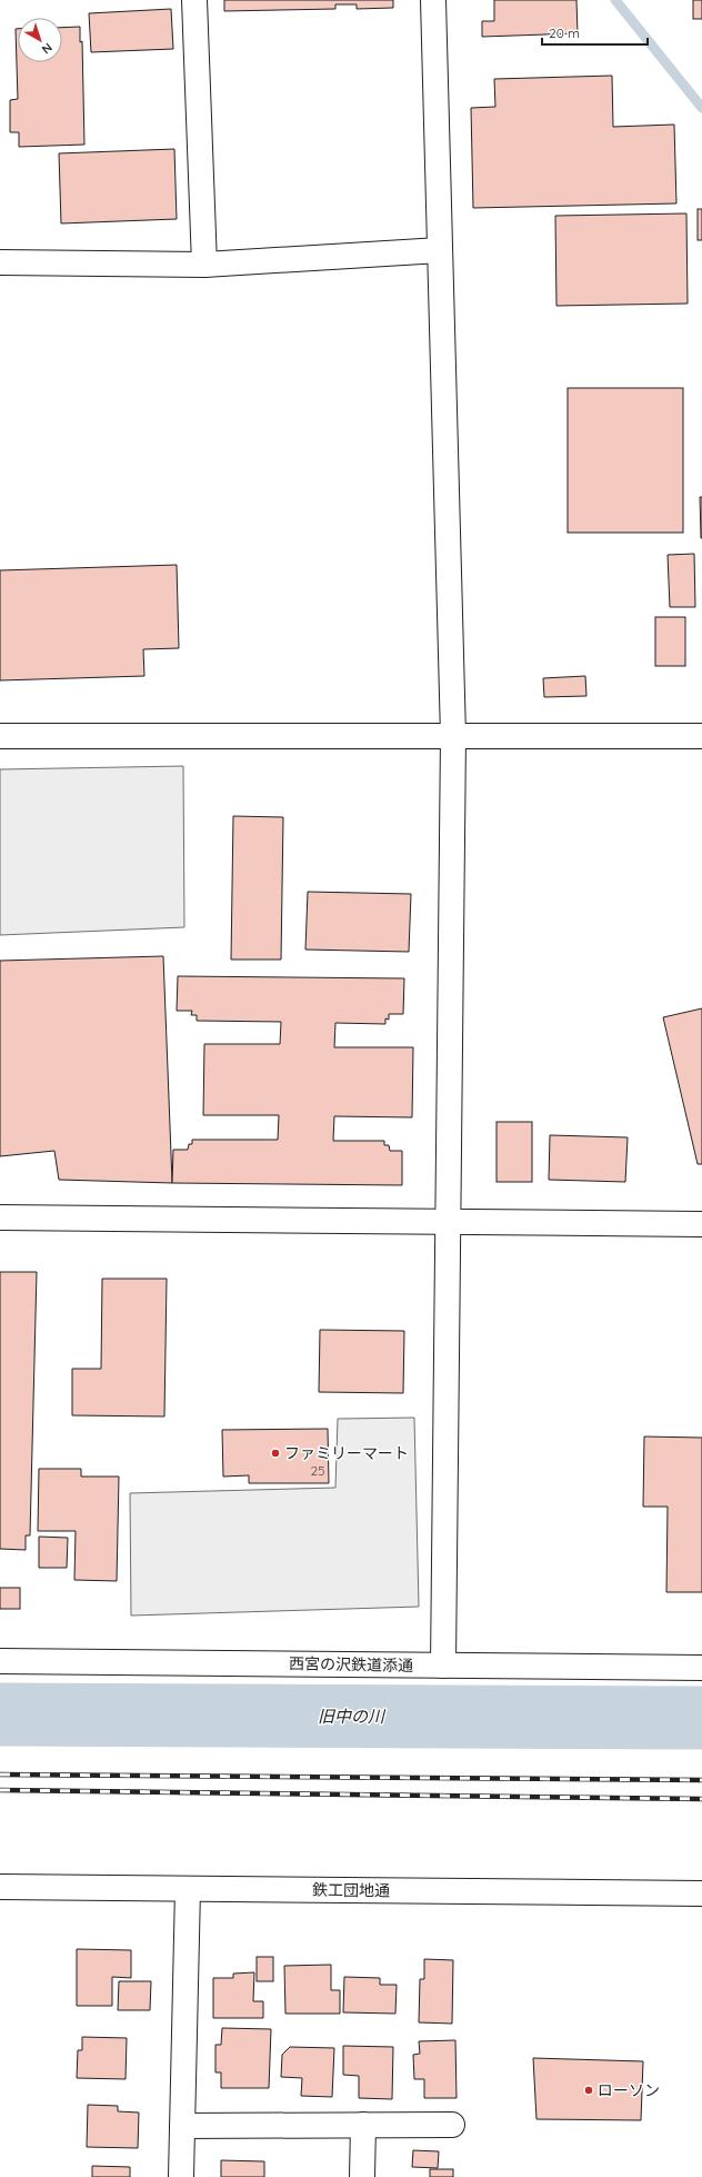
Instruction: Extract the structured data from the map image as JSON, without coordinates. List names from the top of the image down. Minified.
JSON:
{"streets":{"street":["西宮の沢鉄道添通","鉄工団地通"]},"water":["旧中の川"],"places":["ファミリーマート","ローソン"],"house_numbers":["25"],"scale_bar":"20 m","north":"bottom right"}
